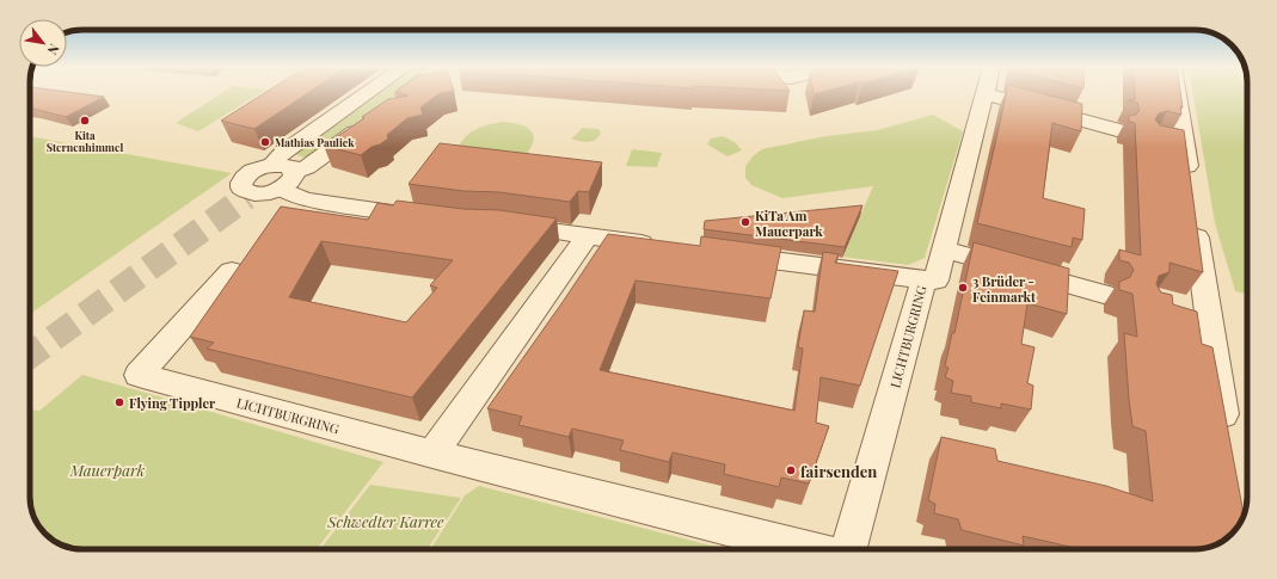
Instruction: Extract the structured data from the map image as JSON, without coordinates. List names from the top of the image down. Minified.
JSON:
{"streets":{"street":["LICHTBURGRING"]},"parks":["Mauerpark","Schwedter Karree"],"places":["Kita Sternenhimmel","Mathias Paulick","KiTa Am Mauerpark","3 Brüder - Feinmarkt","Flying Tippler","fairsenden"],"north":"bottom right"}
